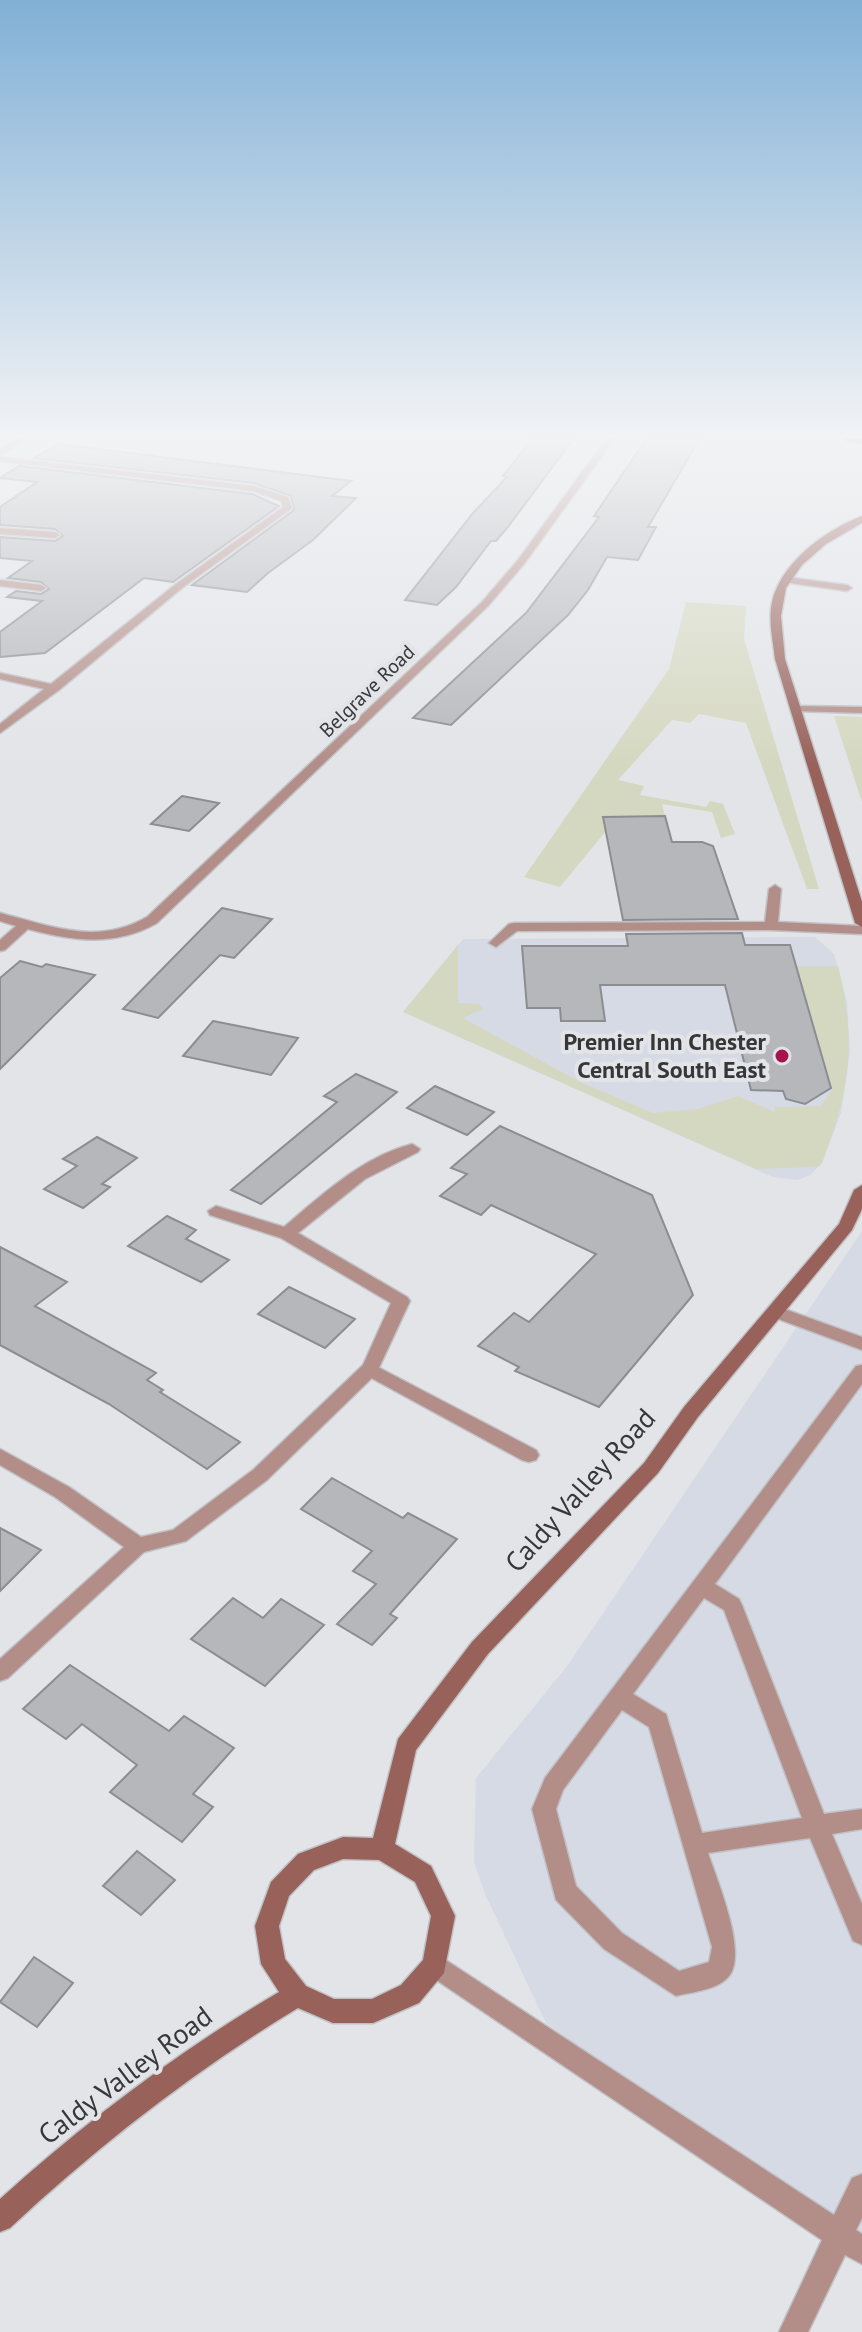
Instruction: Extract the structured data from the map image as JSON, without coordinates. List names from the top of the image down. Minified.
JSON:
{"streets":{"street":["Belgrave Road","Caldy Valley Road"]},"places":["Premier Inn Chester Central South East"]}
